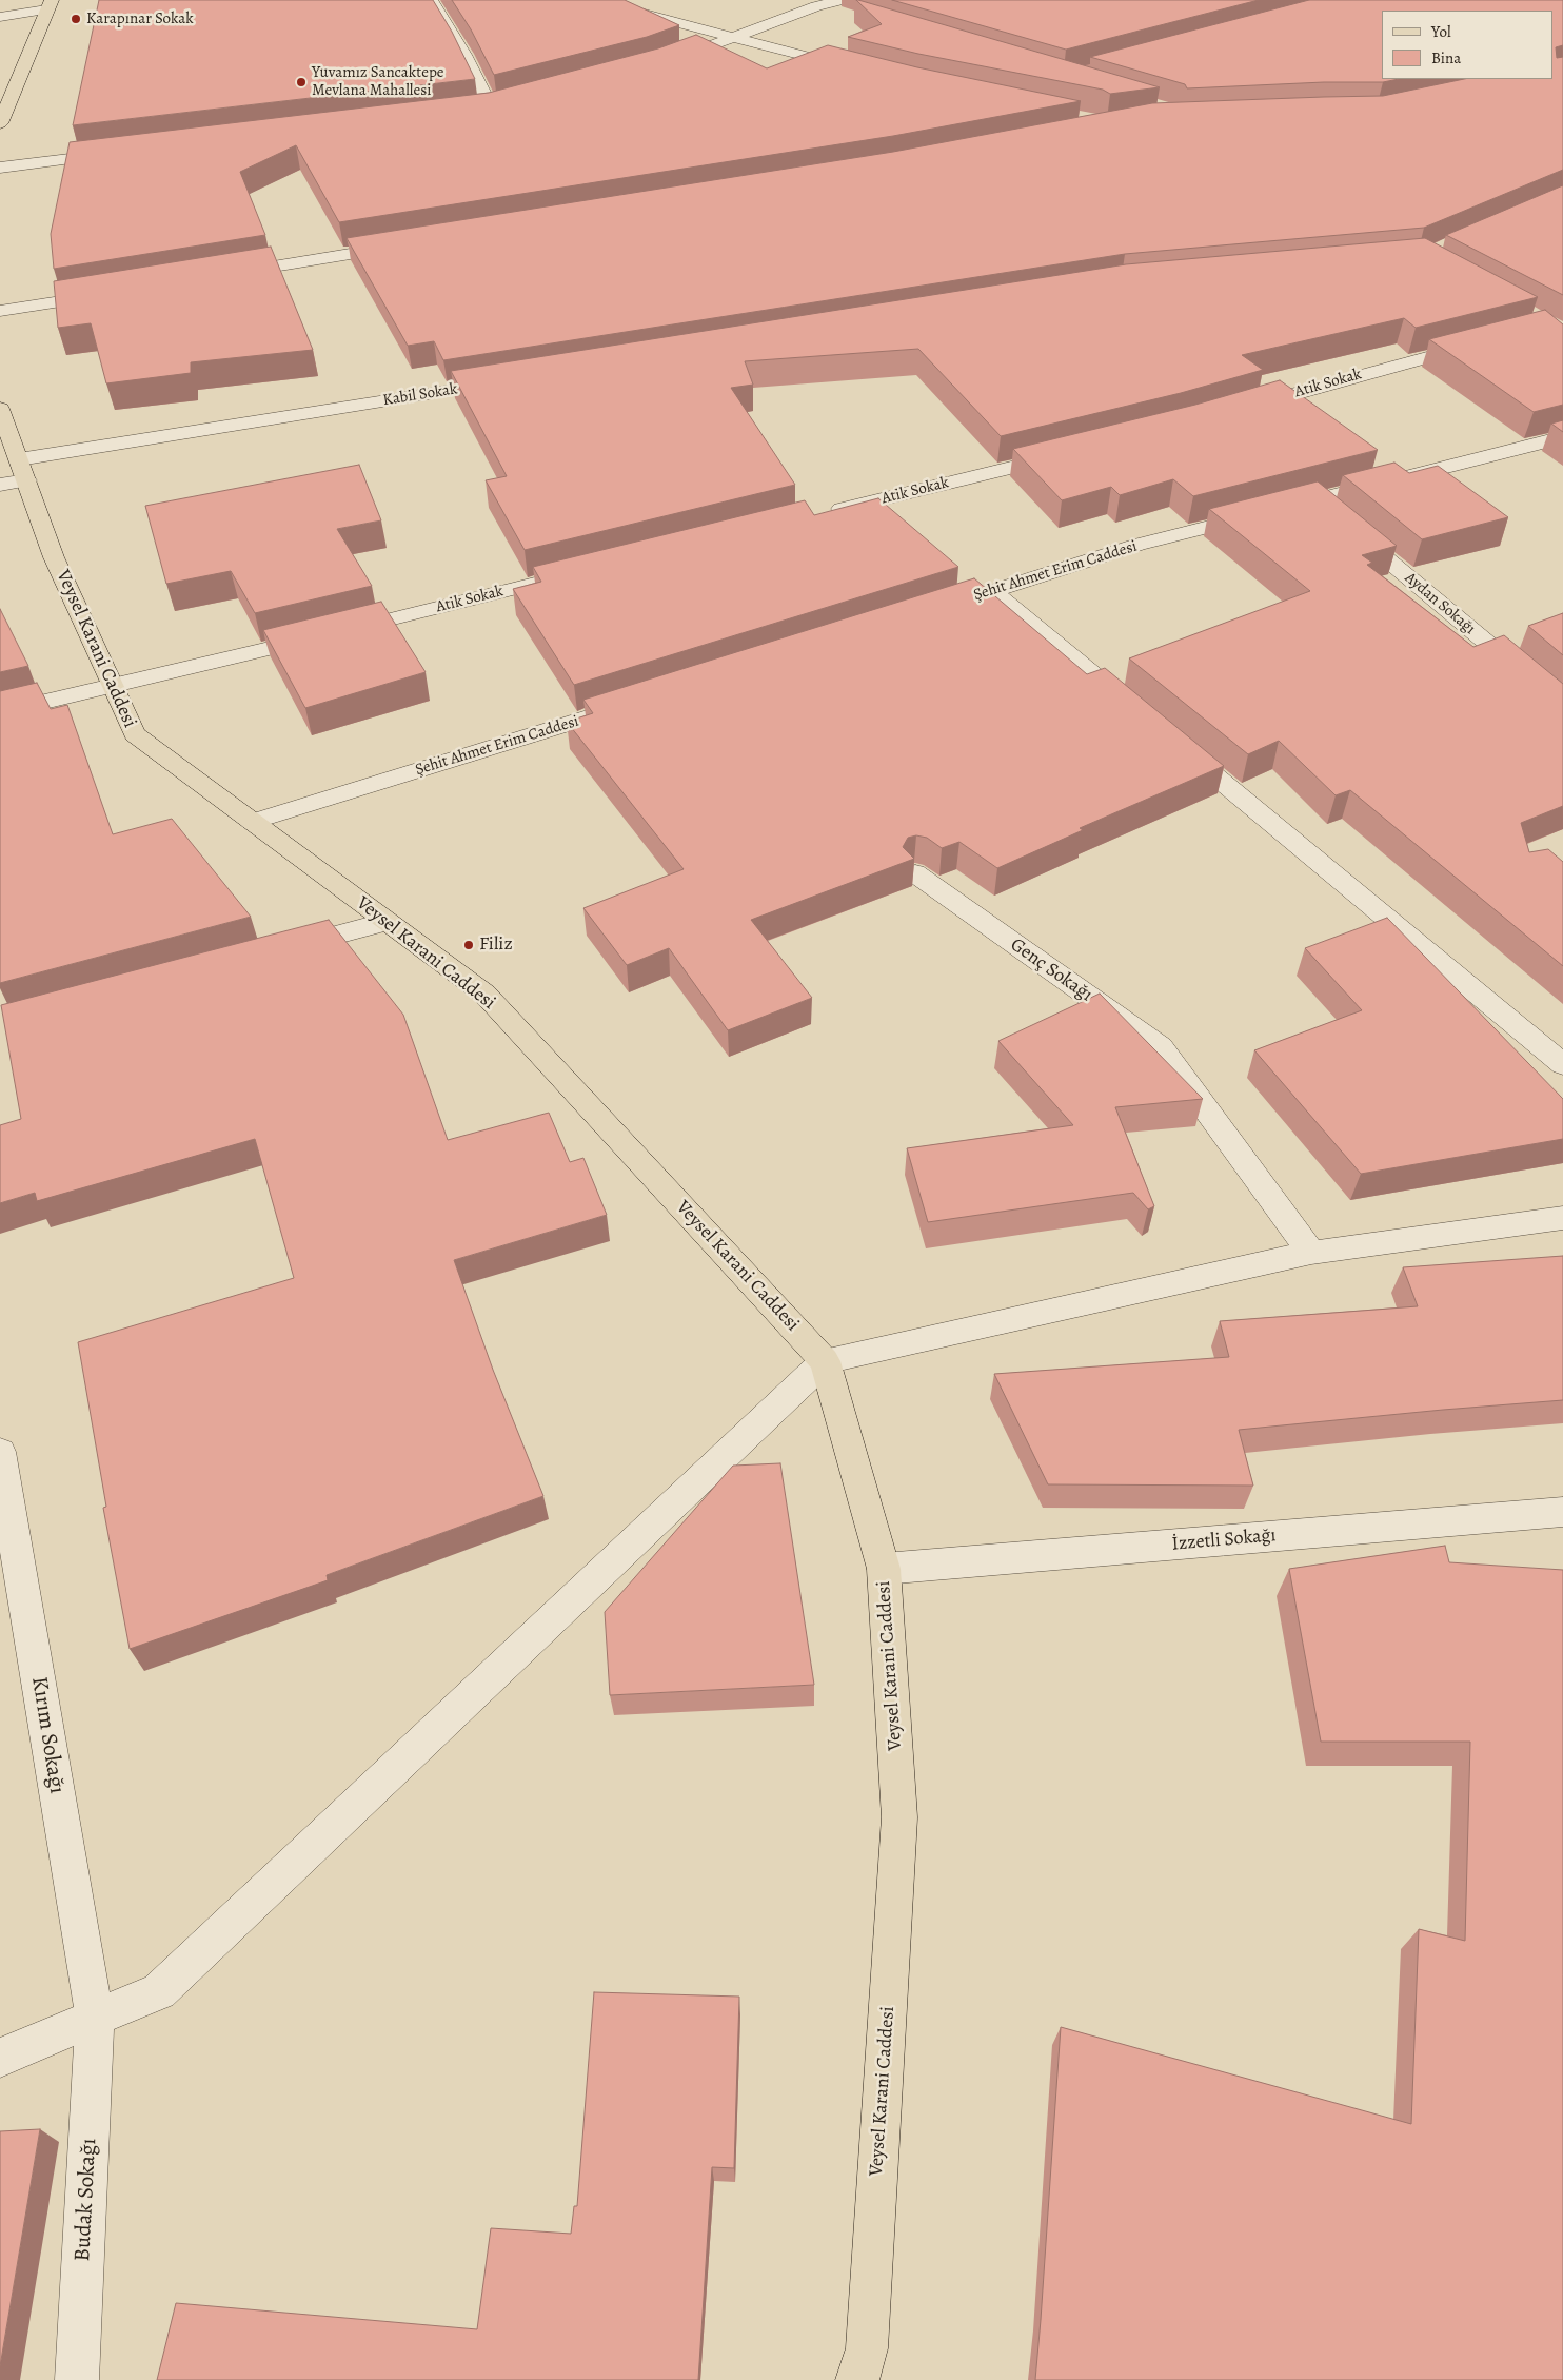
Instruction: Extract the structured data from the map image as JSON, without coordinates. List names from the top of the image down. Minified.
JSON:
{"streets":{"main road":["Veysel Karani Caddesi"],"street":["Atik Sokak","Kabil Sokak","Şehit Ahmet Erim Caddesi","Aydan Sokağı","Genç Sokağı","İzzetli Sokağı","Kırım Sokağı","Budak Sokağı"]},"crossings":[["Atik Sokak","Veysel Karani Caddesi"],["Kabil Sokak","Veysel Karani Caddesi"],["Şehit Ahmet Erim Caddesi","Aydan Sokağı"],["Şehit Ahmet Erim Caddesi","Veysel Karani Caddesi"],["Veysel Karani Caddesi","İzzetli Sokağı"],["Kırım Sokağı","Budak Sokağı"]],"places":["Karapınar Sokak","Yuvamız Sancaktepe Mevlana Mahallesi","Filiz"],"legend":["Yol","Bina"]}
